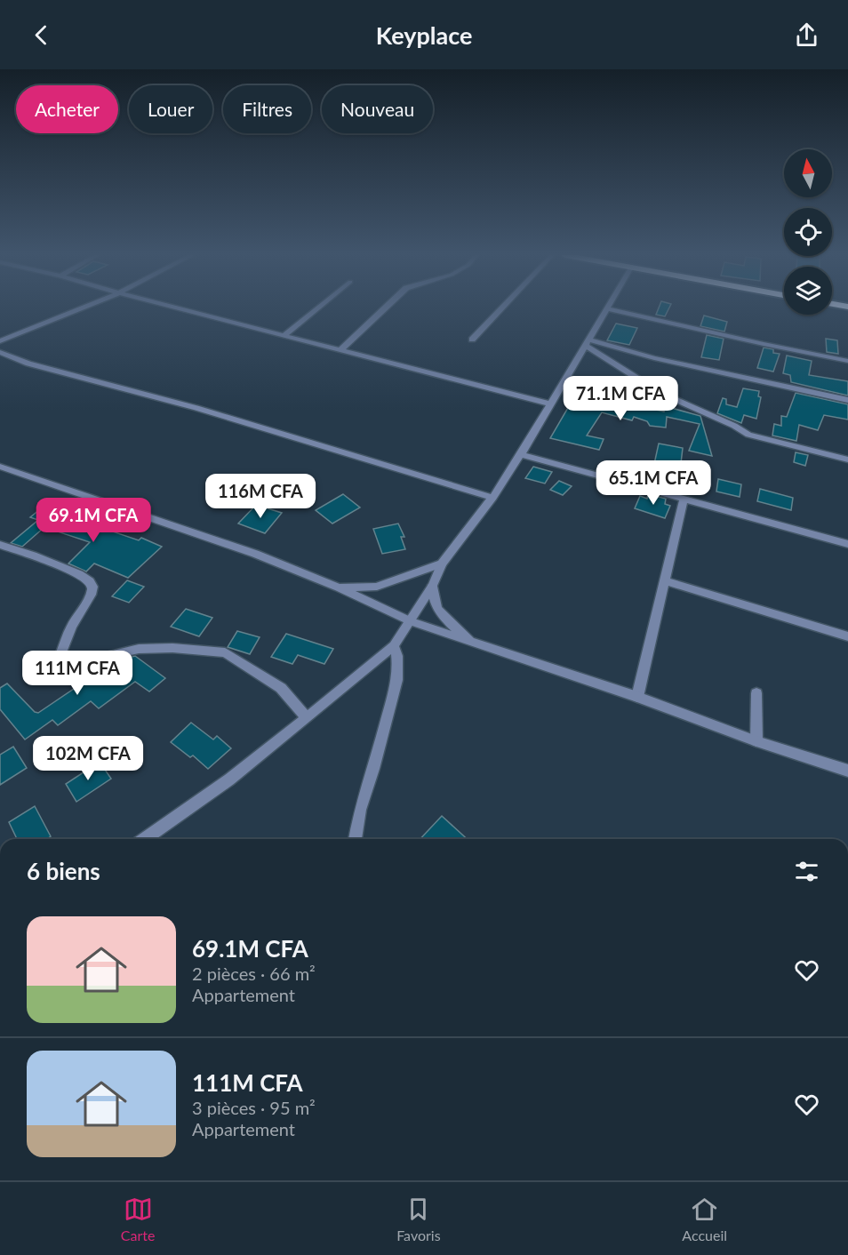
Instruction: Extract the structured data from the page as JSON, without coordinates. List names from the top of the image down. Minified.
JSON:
{"north":"top","page":{"header":"Keyplace","chip":["Acheter","Louer","Filtres","Nouveau"],"price":["71.1M CFA","65.1M CFA","116M CFA","69.1M CFA","111M CFA","102M CFA"],"heading":"6 biens","list":[{"name":"69.1M CFA","note":"2 pièces · 66 m² · Appartement"},{"name":"111M CFA","note":"3 pièces · 95 m² · Appartement"}],"tabs":["Carte","Favoris","Accueil"]}}
